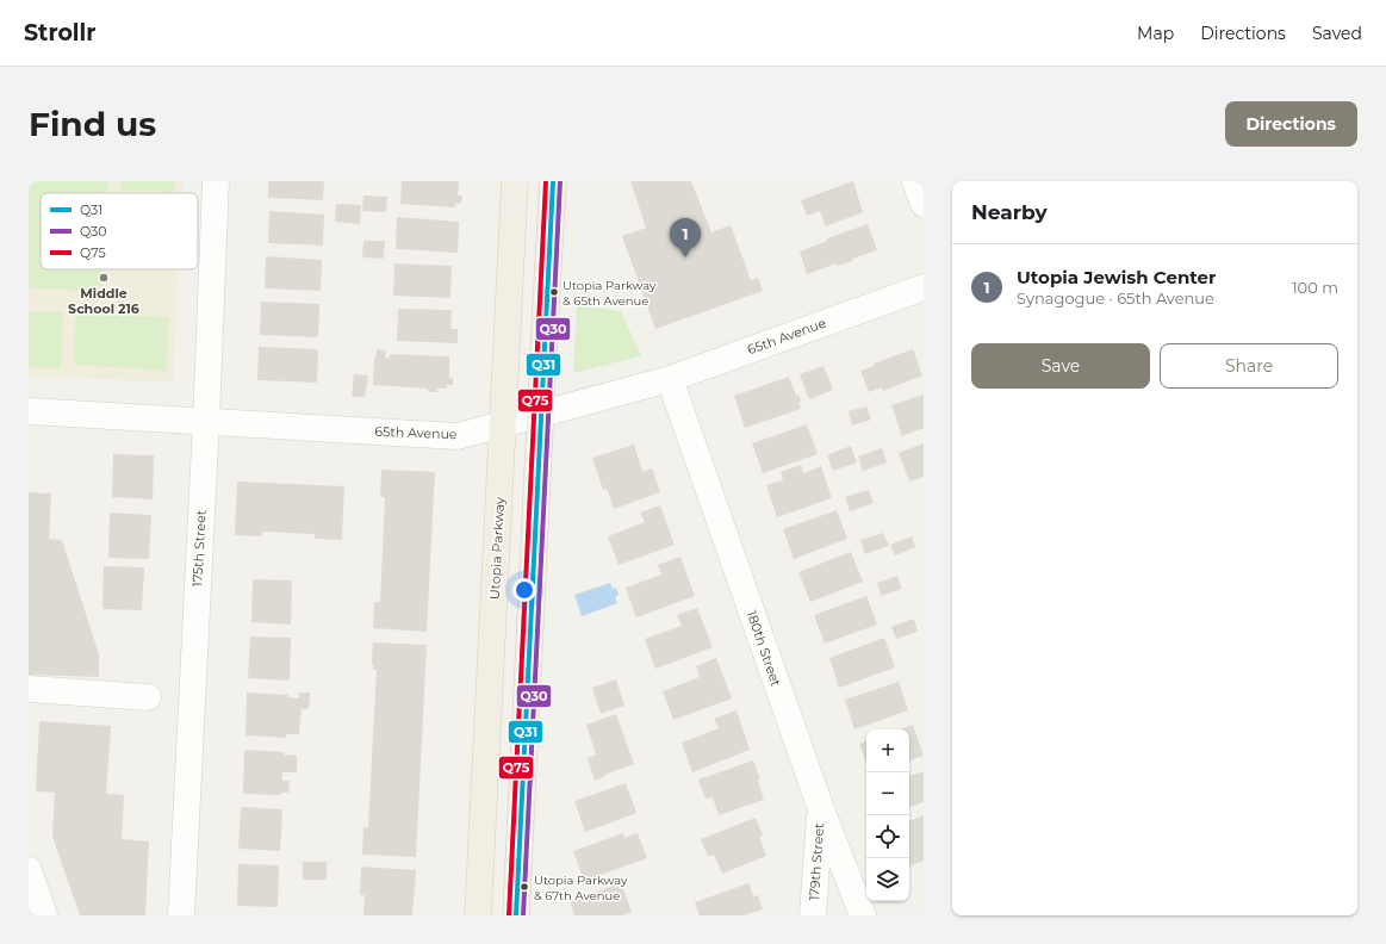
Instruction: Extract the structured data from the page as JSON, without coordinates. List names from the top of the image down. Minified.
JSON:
{"streets":{"main road":["Utopia Parkway"],"street":["65th Avenue","175th Street","180th Street","179th Street"]},"crossings":[["65th Avenue","175th Street"],["65th Avenue","Utopia Parkway"],["65th Avenue","180th Street"],["180th Street","179th Street"]],"places":["Middle School 216","Utopia Parkway & 65th Avenue","Utopia Parkway & 67th Avenue"],"lines":["transit line Q31","transit line Q30","transit line Q75"],"legend":["Q31","Q30","Q75"],"page":{"header":"Strollr","nav":["Map","Directions","Saved"],"buttons":["Directions",["Save","Share"]],"title":"Find us","heading":"Nearby","pins":"1","list":[{"mark":"1","name":"Utopia Jewish Center","note":"Synagogue · 65th Avenue","value":"100 m"}],"map_buttons":["+","−"]}}
